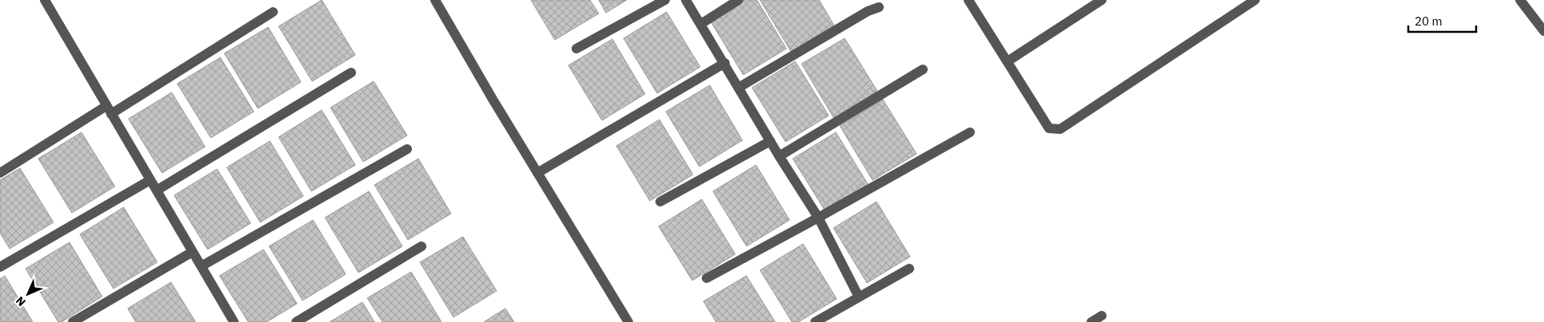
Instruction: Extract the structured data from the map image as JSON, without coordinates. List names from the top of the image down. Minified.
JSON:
{"scale_bar":"20 m","north":"bottom left"}
